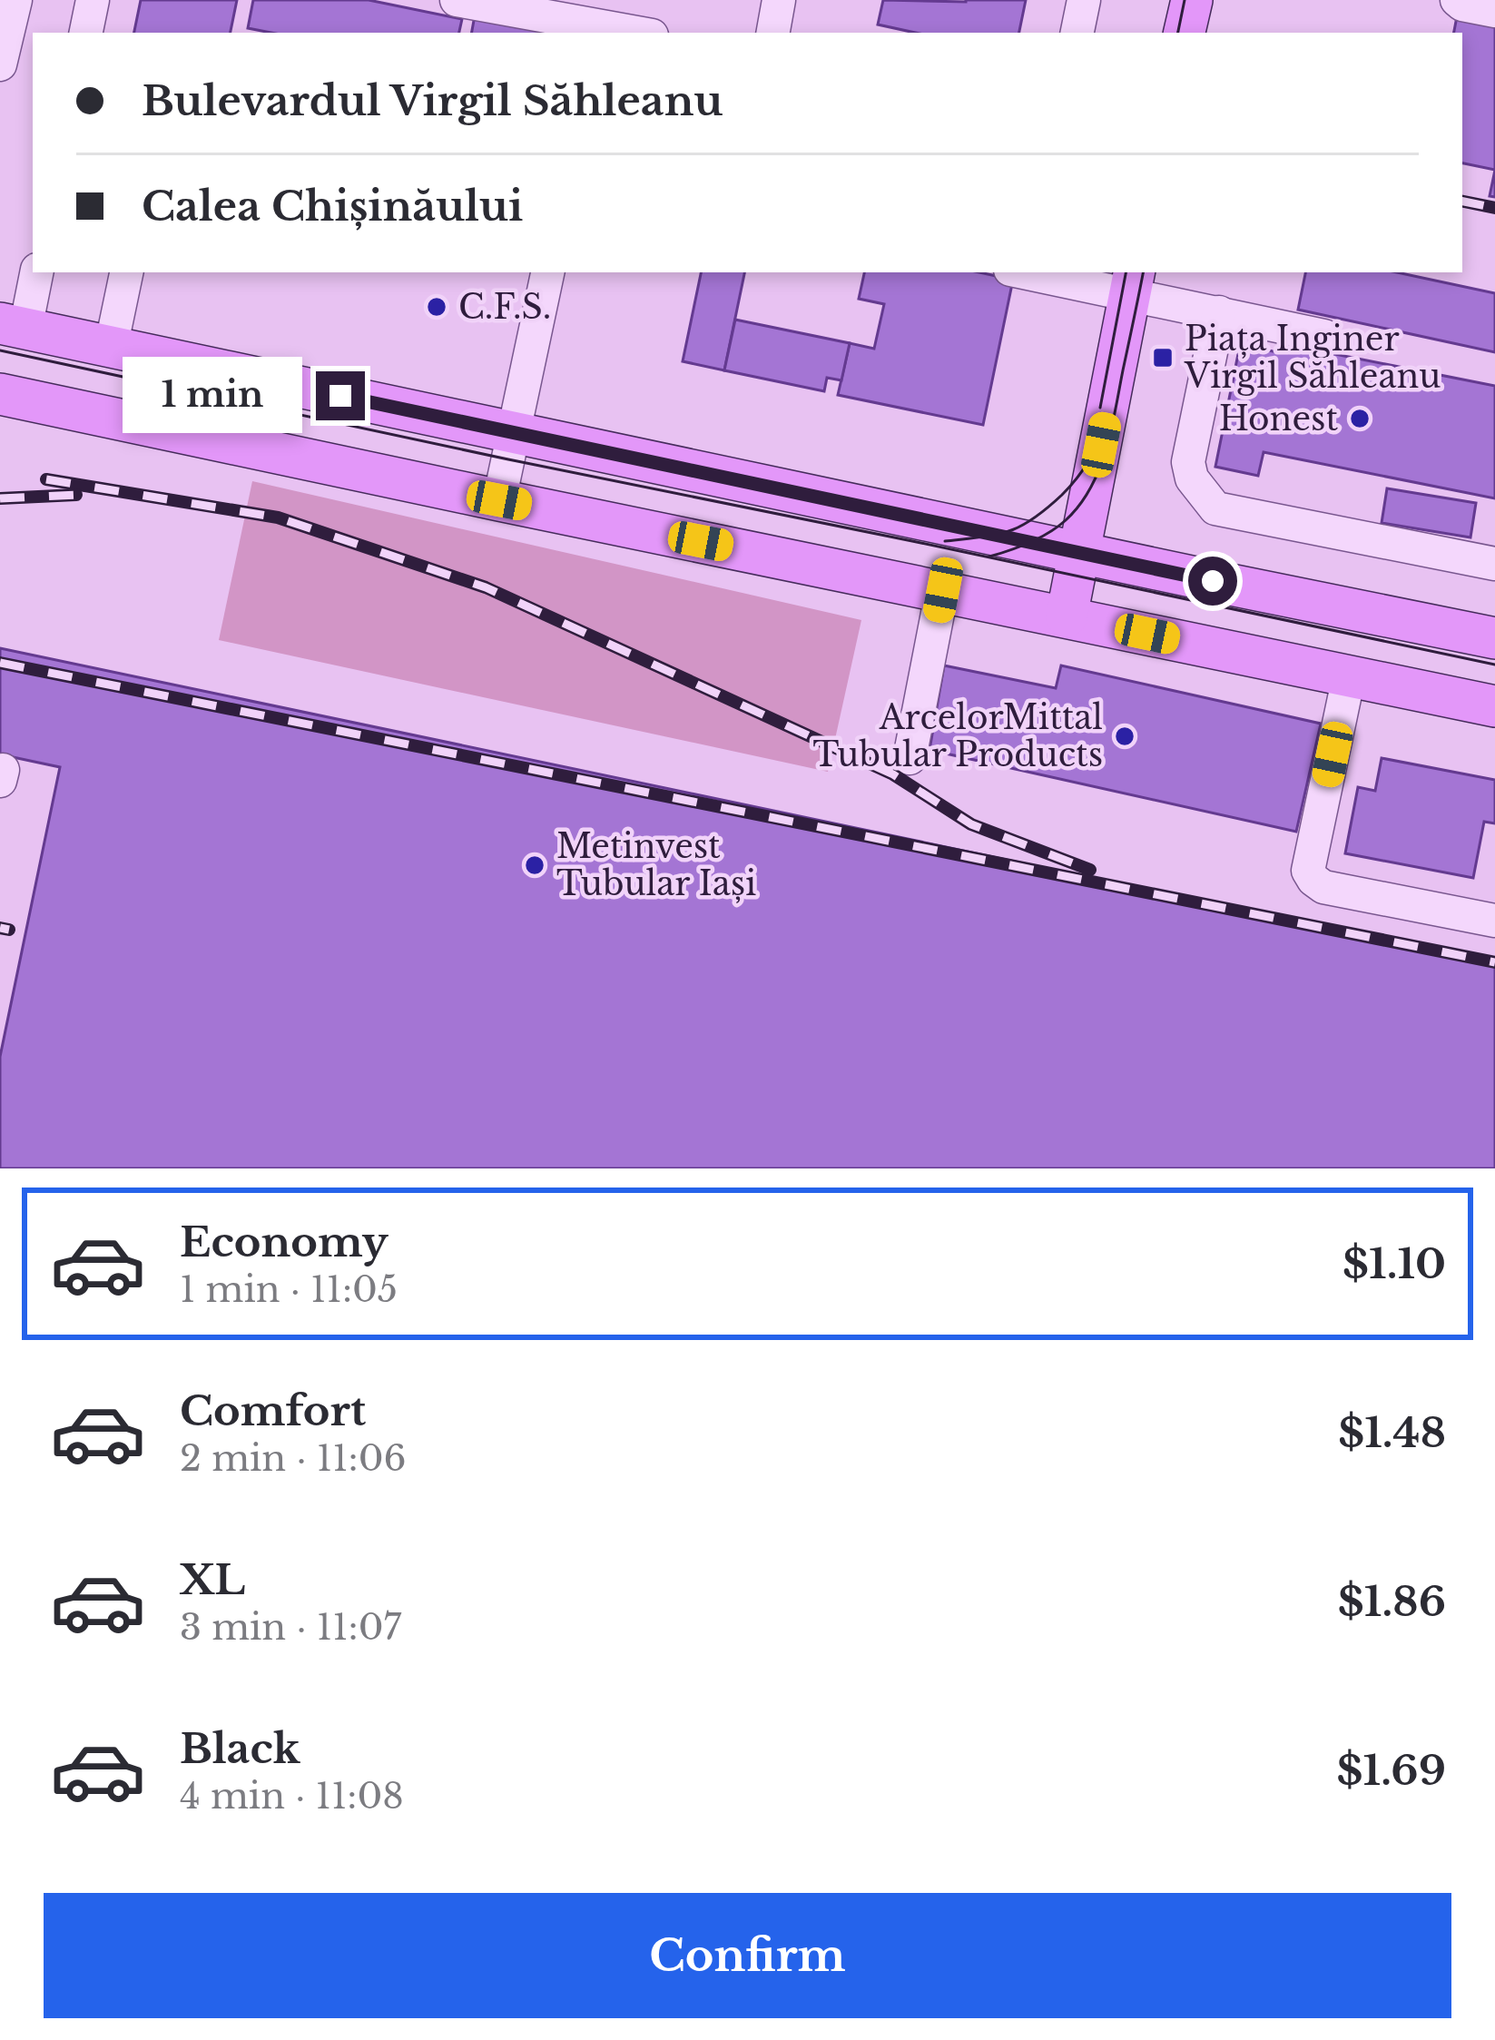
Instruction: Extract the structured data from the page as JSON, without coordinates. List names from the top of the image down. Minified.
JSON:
{"places":{"other":["C.F.S.","Honest","ArcelorMittal Tubular Products","Metinvest Tubular Iași"],"transit":["Piața Inginer Virgil Săhleanu"]},"page":{"banner":["Bulevardul Virgil Săhleanu","Calea Chișinăului"],"bubble":"1 min","list":[{"name":"Economy","note":"1 min · 11:05","value":"$1.10"},{"name":"Comfort","note":"2 min · 11:06","value":"$1.48"},{"name":"XL","note":"3 min · 11:07","value":"$1.86"},{"name":"Black","note":"4 min · 11:08","value":"$1.69"}],"buttons":"Confirm"}}
